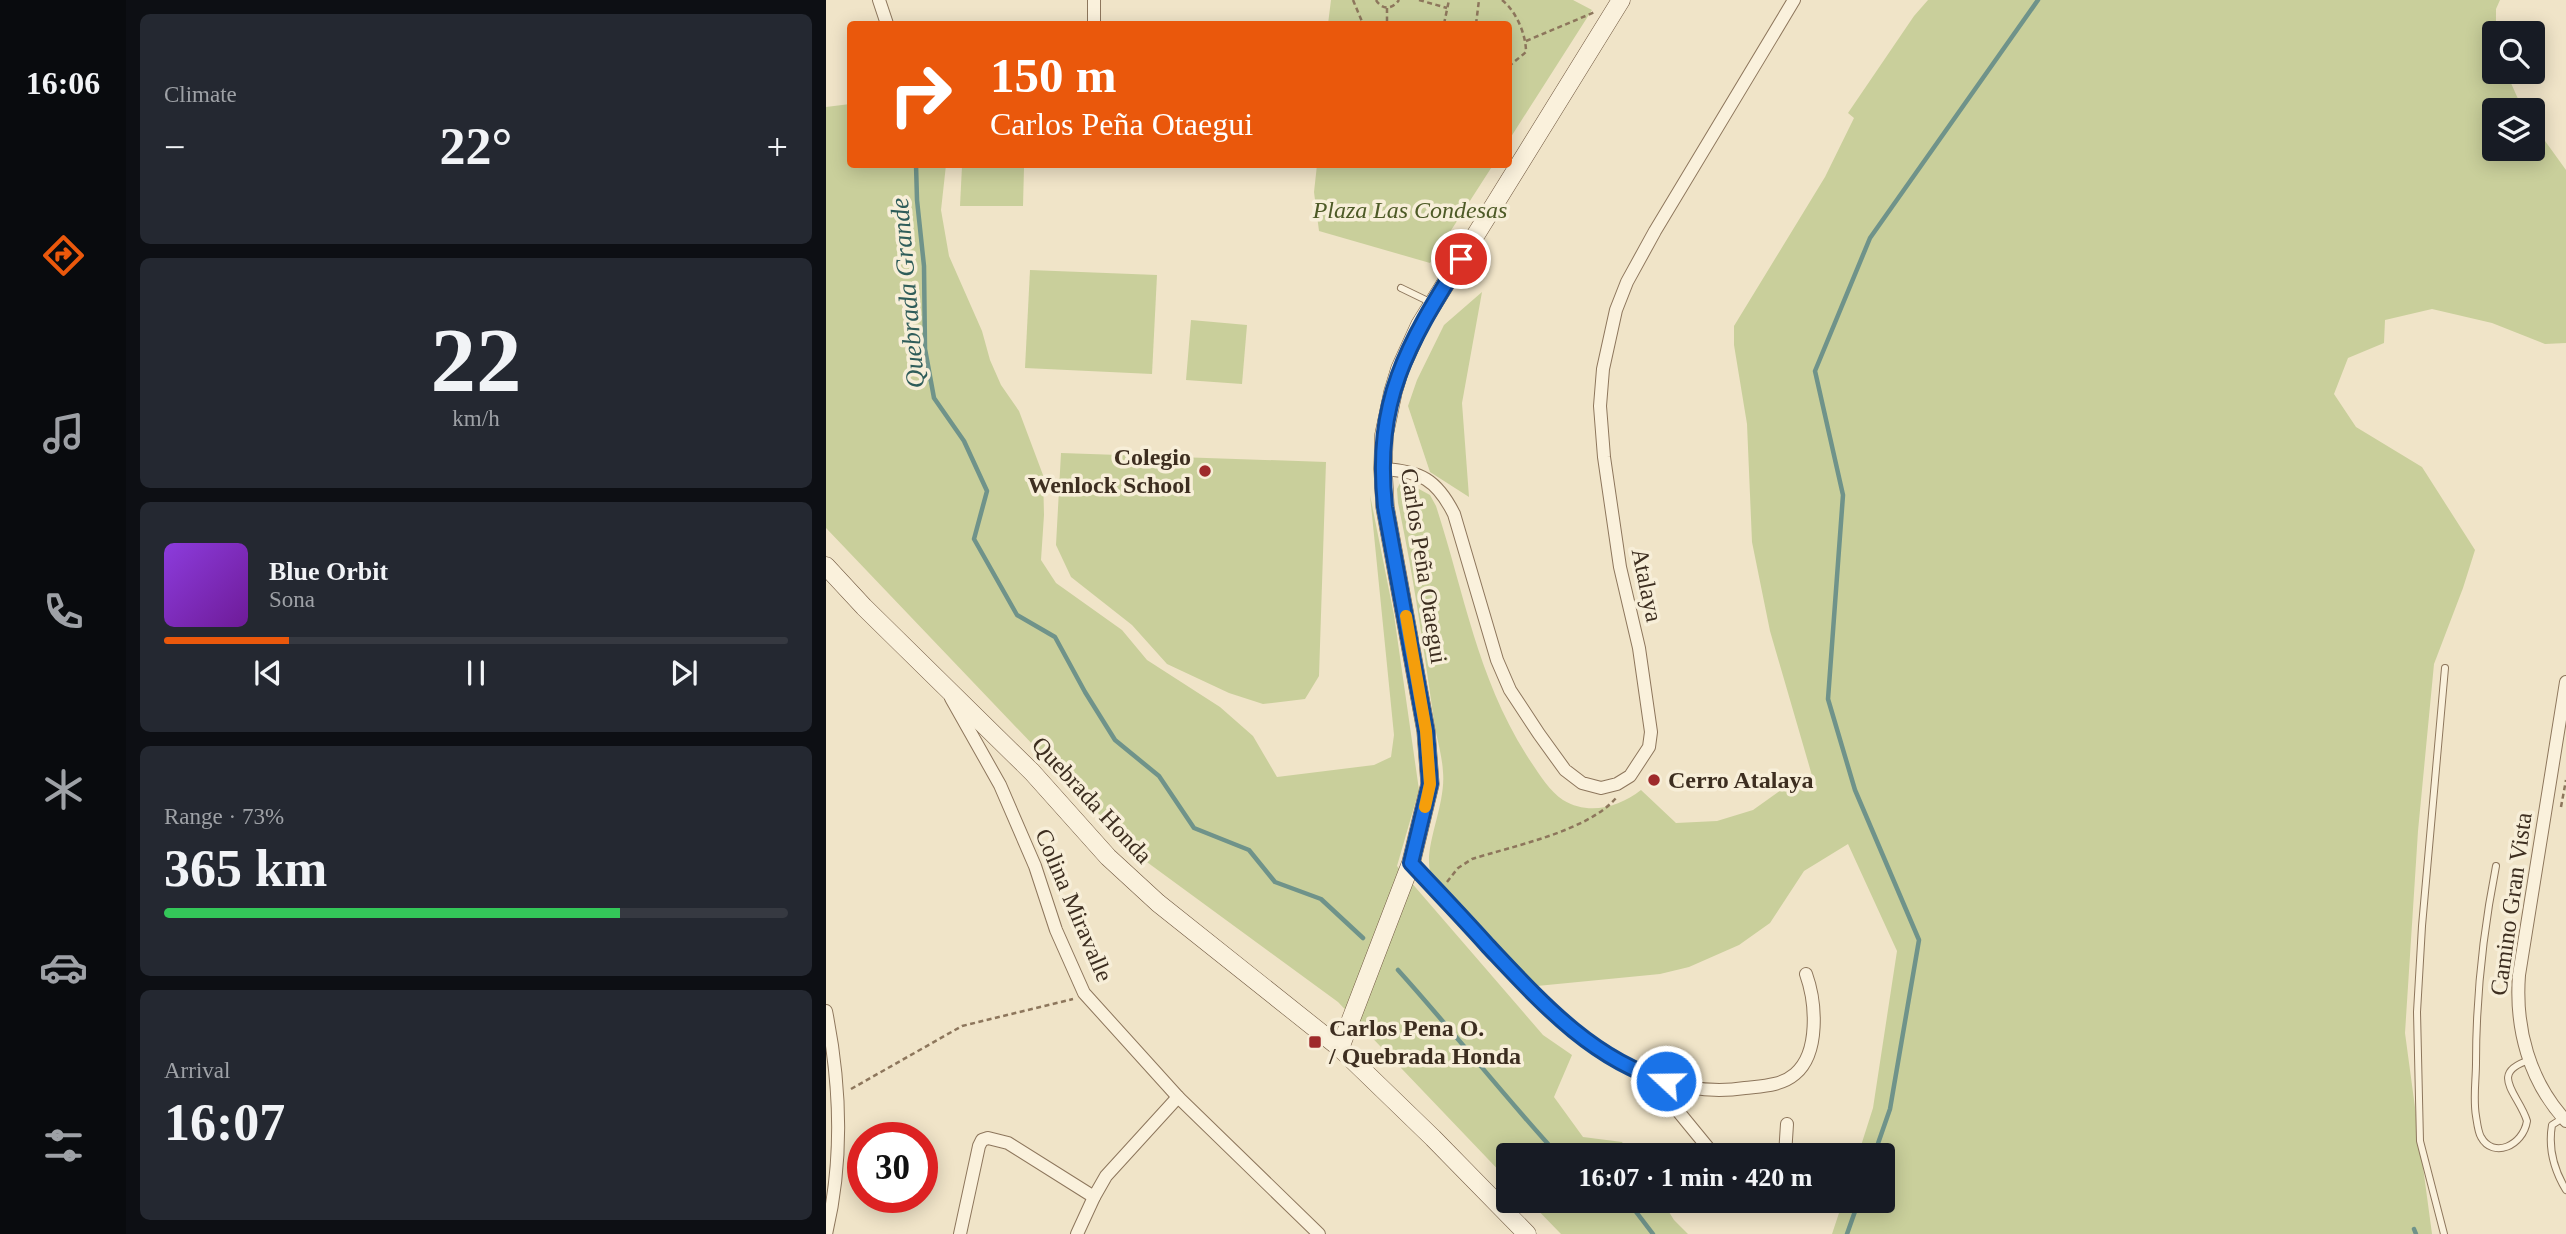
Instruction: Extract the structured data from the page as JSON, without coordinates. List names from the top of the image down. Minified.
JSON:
{"streets":{"street":["Carlos Peña Otaegui","Atalaya","Quebrada Honda","Camino Gran Vista","Colina Miravalle"]},"crossings":[["Carlos Peña Otaegui","Quebrada Honda"],["Quebrada Honda","Colina Miravalle"]],"water":["Quebrada Grande"],"parks":["Plaza Las Condesas"],"places":{"other":["Colegio Wenlock School","Cerro Atalaya"],"transit":["Carlos Pena O. / Quebrada Honda"]},"page":{"tabs":"16:06","tile":["Climate",["22","km/h"],["Range · 73%","365 km"],["Arrival","16:07"]],"turn":["150 m","Carlos Peña Otaegui"],"heat":["−","22°","+"],"song":["Blue Orbit","Sona"],"limit":"30","trip":"16:07 · 1 min · 420 m"}}
